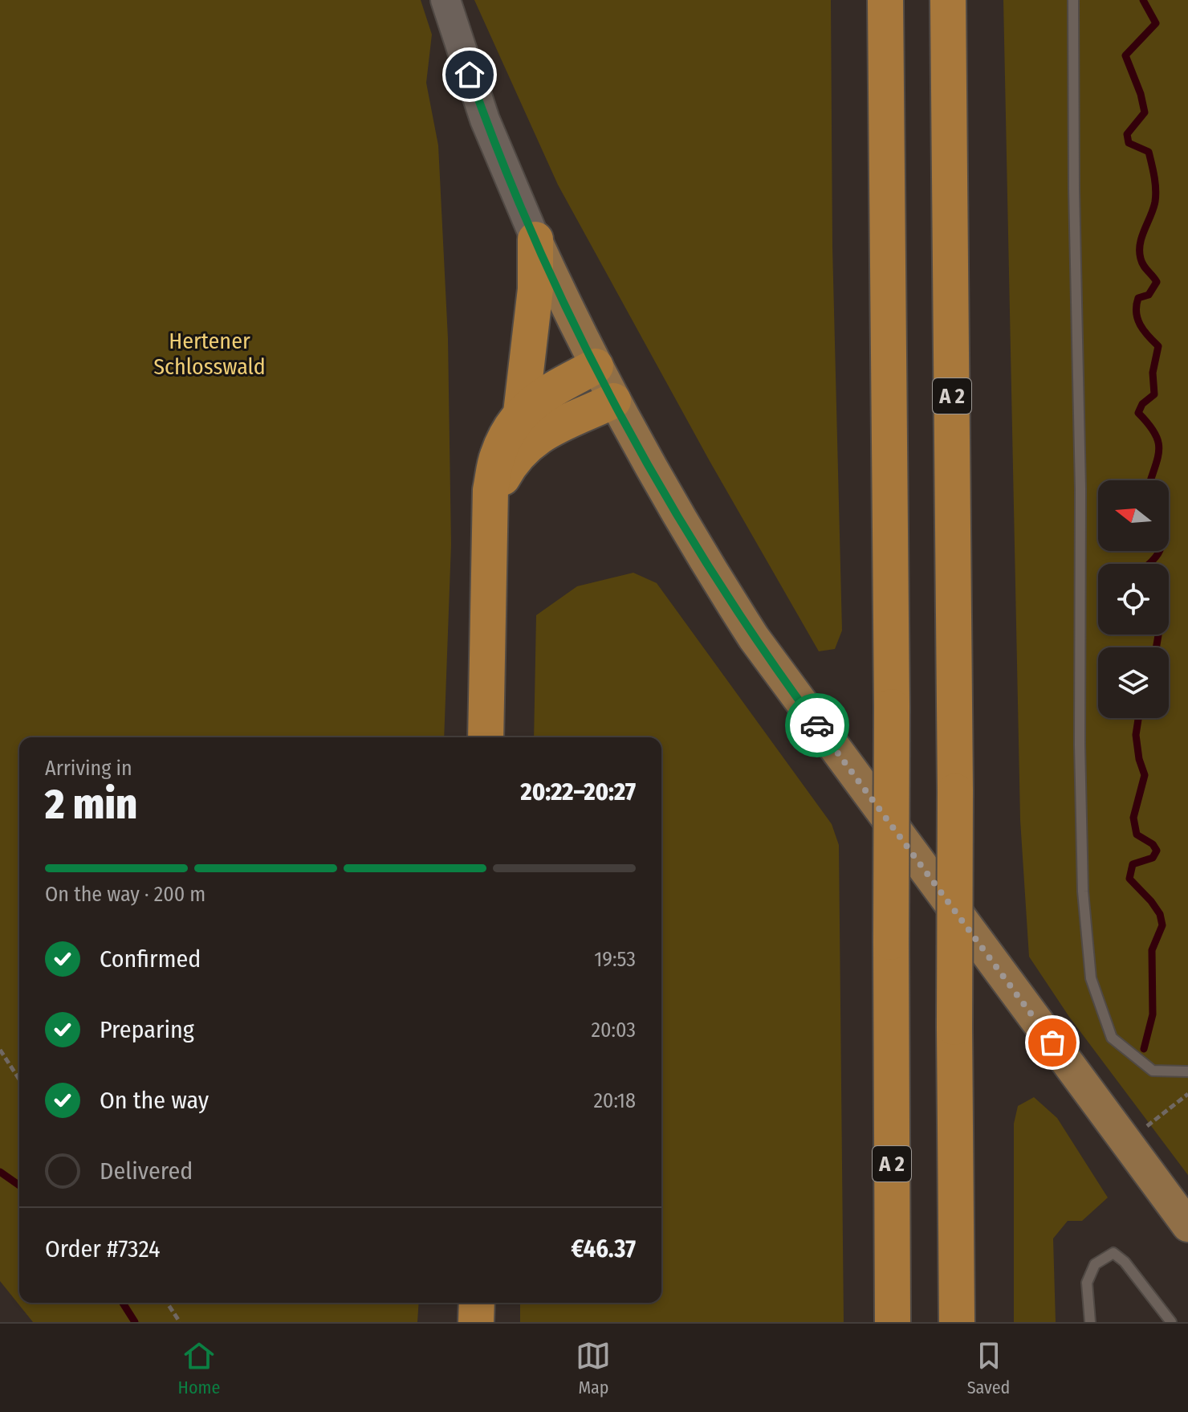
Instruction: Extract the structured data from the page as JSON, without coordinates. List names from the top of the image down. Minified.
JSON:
{"streets":{"highway":["A 2"]},"parks":["Hertener Schlosswald"],"north":"left","page":{"heading":["2 min","Arriving in","20:22–20:27"],"panel":["Order #7324","€46.37"],"bar":"On the way · 200 m","list":[["Confirmed","19:53"],["Preparing","20:03"],["On the way","20:18"],"Delivered"],"tabs":["Home","Map","Saved"]}}
